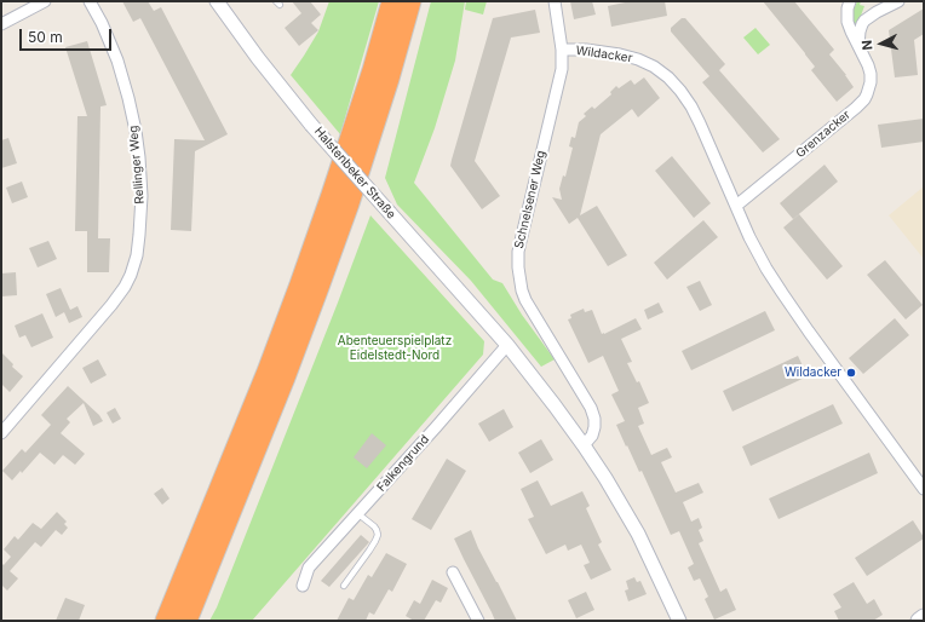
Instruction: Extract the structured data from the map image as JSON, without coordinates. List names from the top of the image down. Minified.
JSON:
{"streets":{"street":["Wildacker","Grenzacker","Rellinger Weg","Halstenbeker Straße","Schnelsener Weg","Falkengrund"]},"crossings":[["Wildacker","Grenzacker"],["Wildacker","Schnelsener Weg"],["Halstenbeker Straße","Falkengrund"]],"parks":["Abenteuerspielplatz Eidelstedt-Nord"],"places":["Wildacker"],"scale_bar":"50 m","north":"left"}
